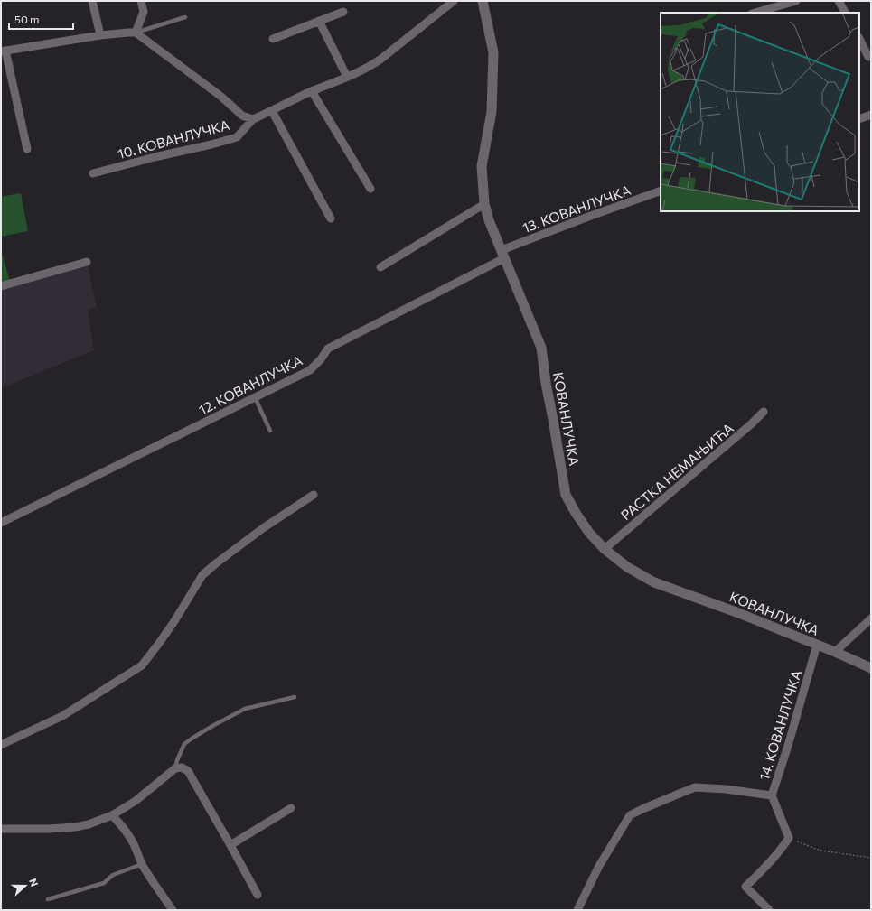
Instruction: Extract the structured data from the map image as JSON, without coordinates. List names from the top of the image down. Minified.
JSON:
{"streets":{"street":["10. КОВАНЛУЧКА","13. КОВАНЛУЧКА","12. КОВАНЛУЧКА","КОВАНЛУЧКА","РАСТКА НЕМАЊИЋА","14. КОВАНЛУЧКА"]},"crossings":[["13. КОВАНЛУЧКА","12. КОВАНЛУЧКА"],["13. КОВАНЛУЧКА","КОВАНЛУЧКА"],["12. КОВАНЛУЧКА","КОВАНЛУЧКА"],["КОВАНЛУЧКА","РАСТКА НЕМАЊИЋА"],["КОВАНЛУЧКА","14. КОВАНЛУЧКА"]],"scale_bar":"50 m","north":"right"}
